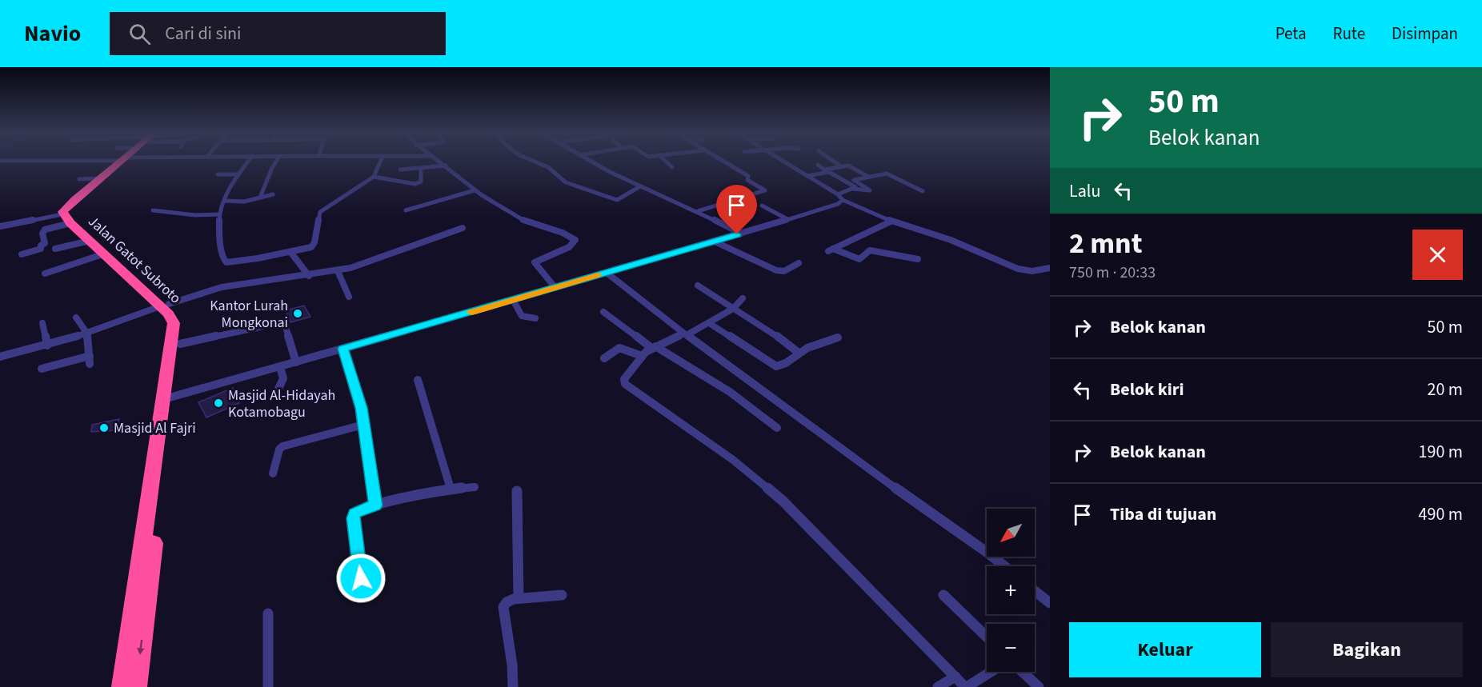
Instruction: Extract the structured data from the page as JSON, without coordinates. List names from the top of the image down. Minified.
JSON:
{"streets":{"highway":["Jalan Gatot Subroto"]},"places":["Kantor Lurah Mongkonai","Masjid Al-Hidayah Kotamobagu","Masjid Al Fajri"],"north":"bottom left","page":{"header":"Navio","search":"Cari di sini","nav":["Peta","Rute","Disimpan"],"turn":["50 m","Belok kanan"],"then":"Lalu","heading":["2 mnt","750 m · 20:33"],"list":[{"name":"Belok kanan","value":"50 m"},{"name":"Belok kiri","value":"20 m"},{"name":"Belok kanan","value":"190 m"},{"name":"Tiba di tujuan","value":"490 m"}],"map_buttons":["+","−"],"buttons":["Keluar","Bagikan"]}}
